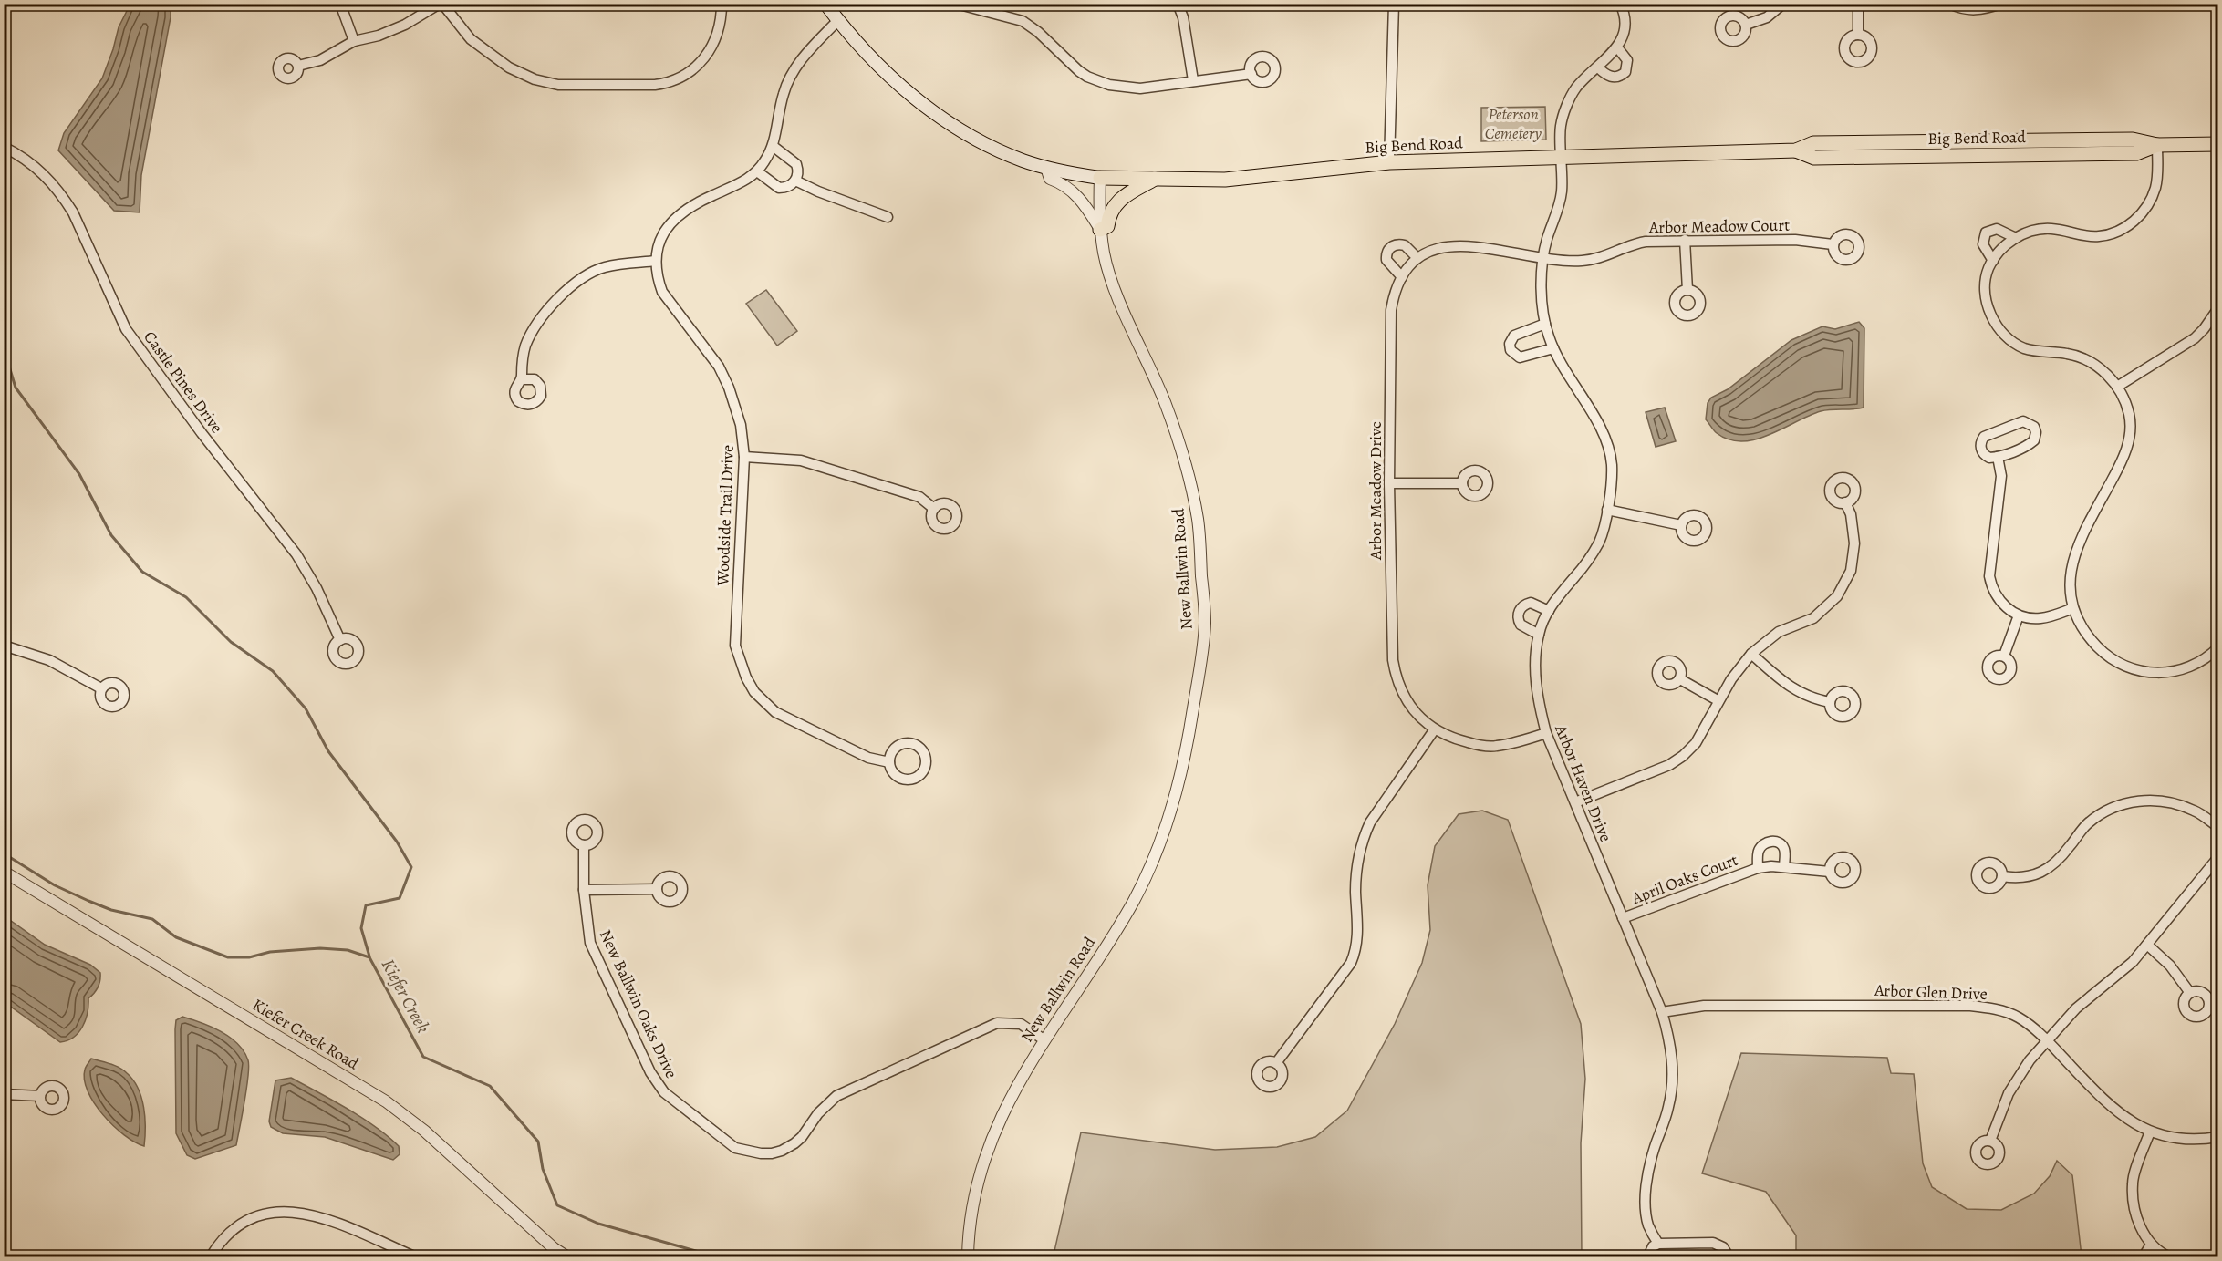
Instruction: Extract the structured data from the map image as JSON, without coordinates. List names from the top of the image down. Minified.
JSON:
{"streets":{"main road":["Big Bend Road"],"street":["Arbor Meadow Court","Castle Pines Drive","Arbor Meadow Drive","Woodside Trail Drive","New Ballwin Road","Arbor Haven Drive","April Oaks Court","Arbor Glen Drive","New Ballwin Oaks Drive","Kiefer Creek Road"]},"crossings":[["Big Bend Road","New Ballwin Road"],["Big Bend Road","Arbor Haven Drive"],["Arbor Meadow Court","Arbor Meadow Drive"],["Arbor Meadow Court","Arbor Haven Drive"],["Arbor Meadow Drive","Arbor Haven Drive"],["New Ballwin Road","New Ballwin Oaks Drive"],["Arbor Haven Drive","April Oaks Court"],["Arbor Haven Drive","Arbor Glen Drive"]],"water":["Kiefer Creek"],"parks":["Peterson Cemetery"]}
